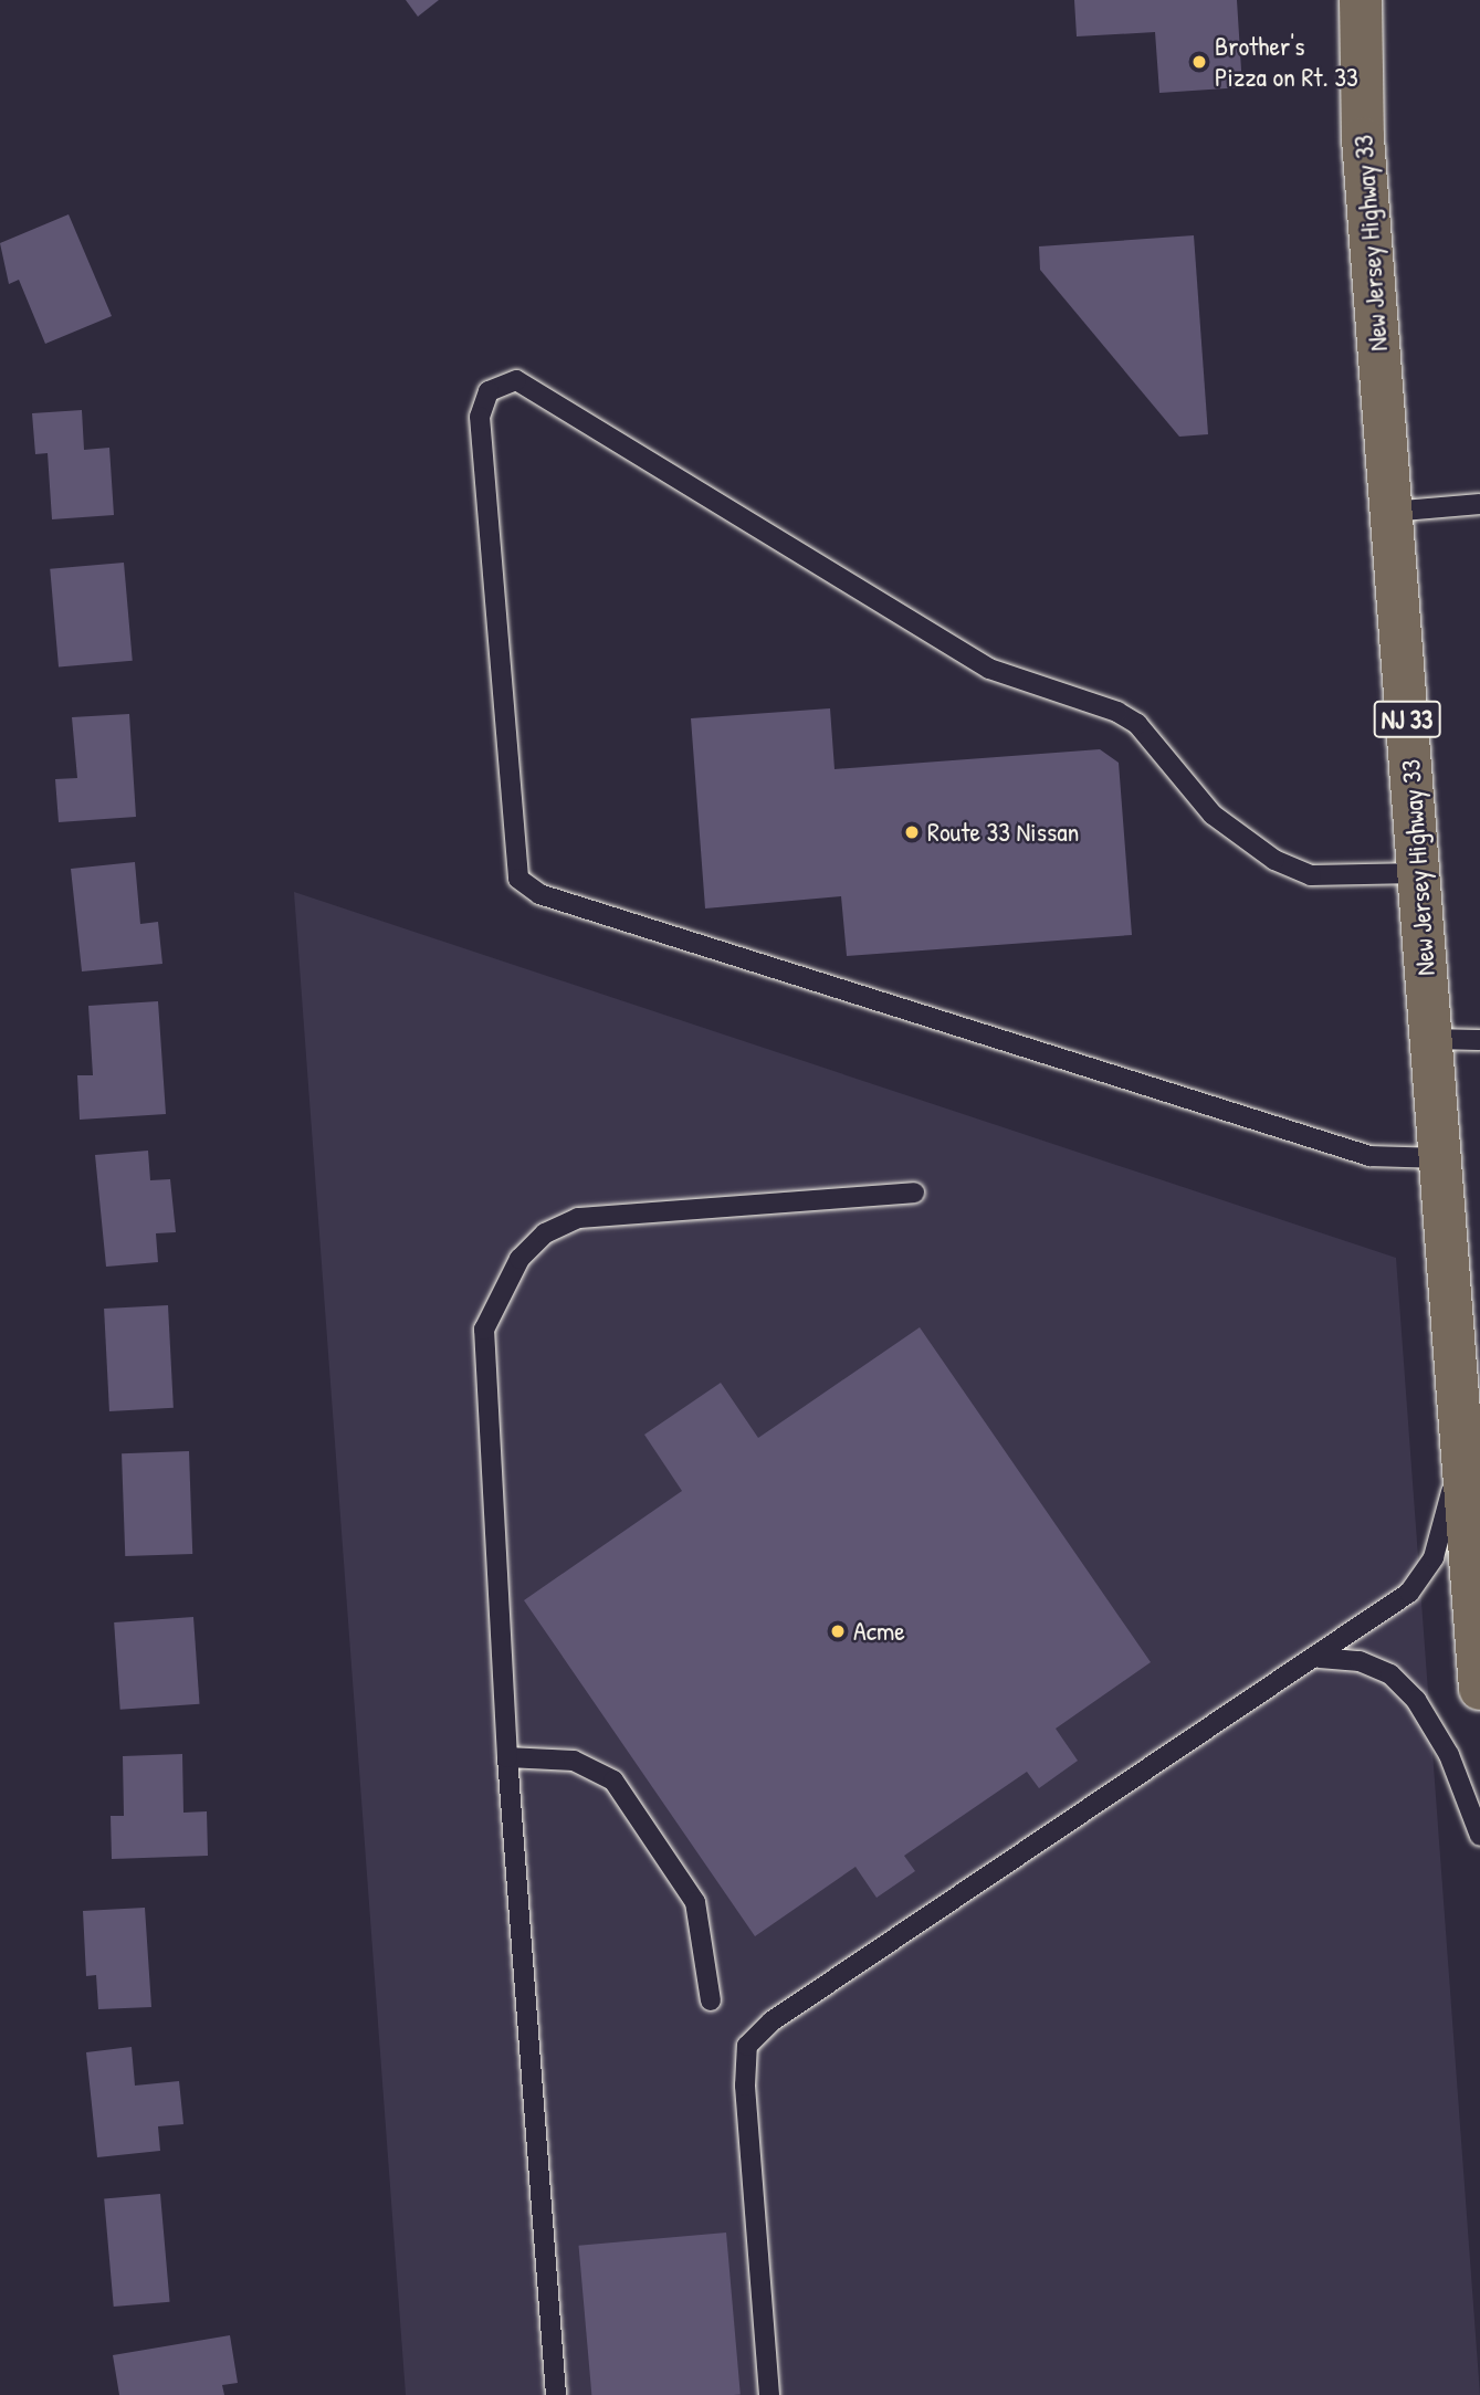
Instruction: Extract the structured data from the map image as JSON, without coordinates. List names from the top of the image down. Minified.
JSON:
{"streets":{"main road":["New Jersey Highway 33","NJ 33"]},"places":["Brother's Pizza on Rt. 33","Route 33 Nissan","Acme"]}
